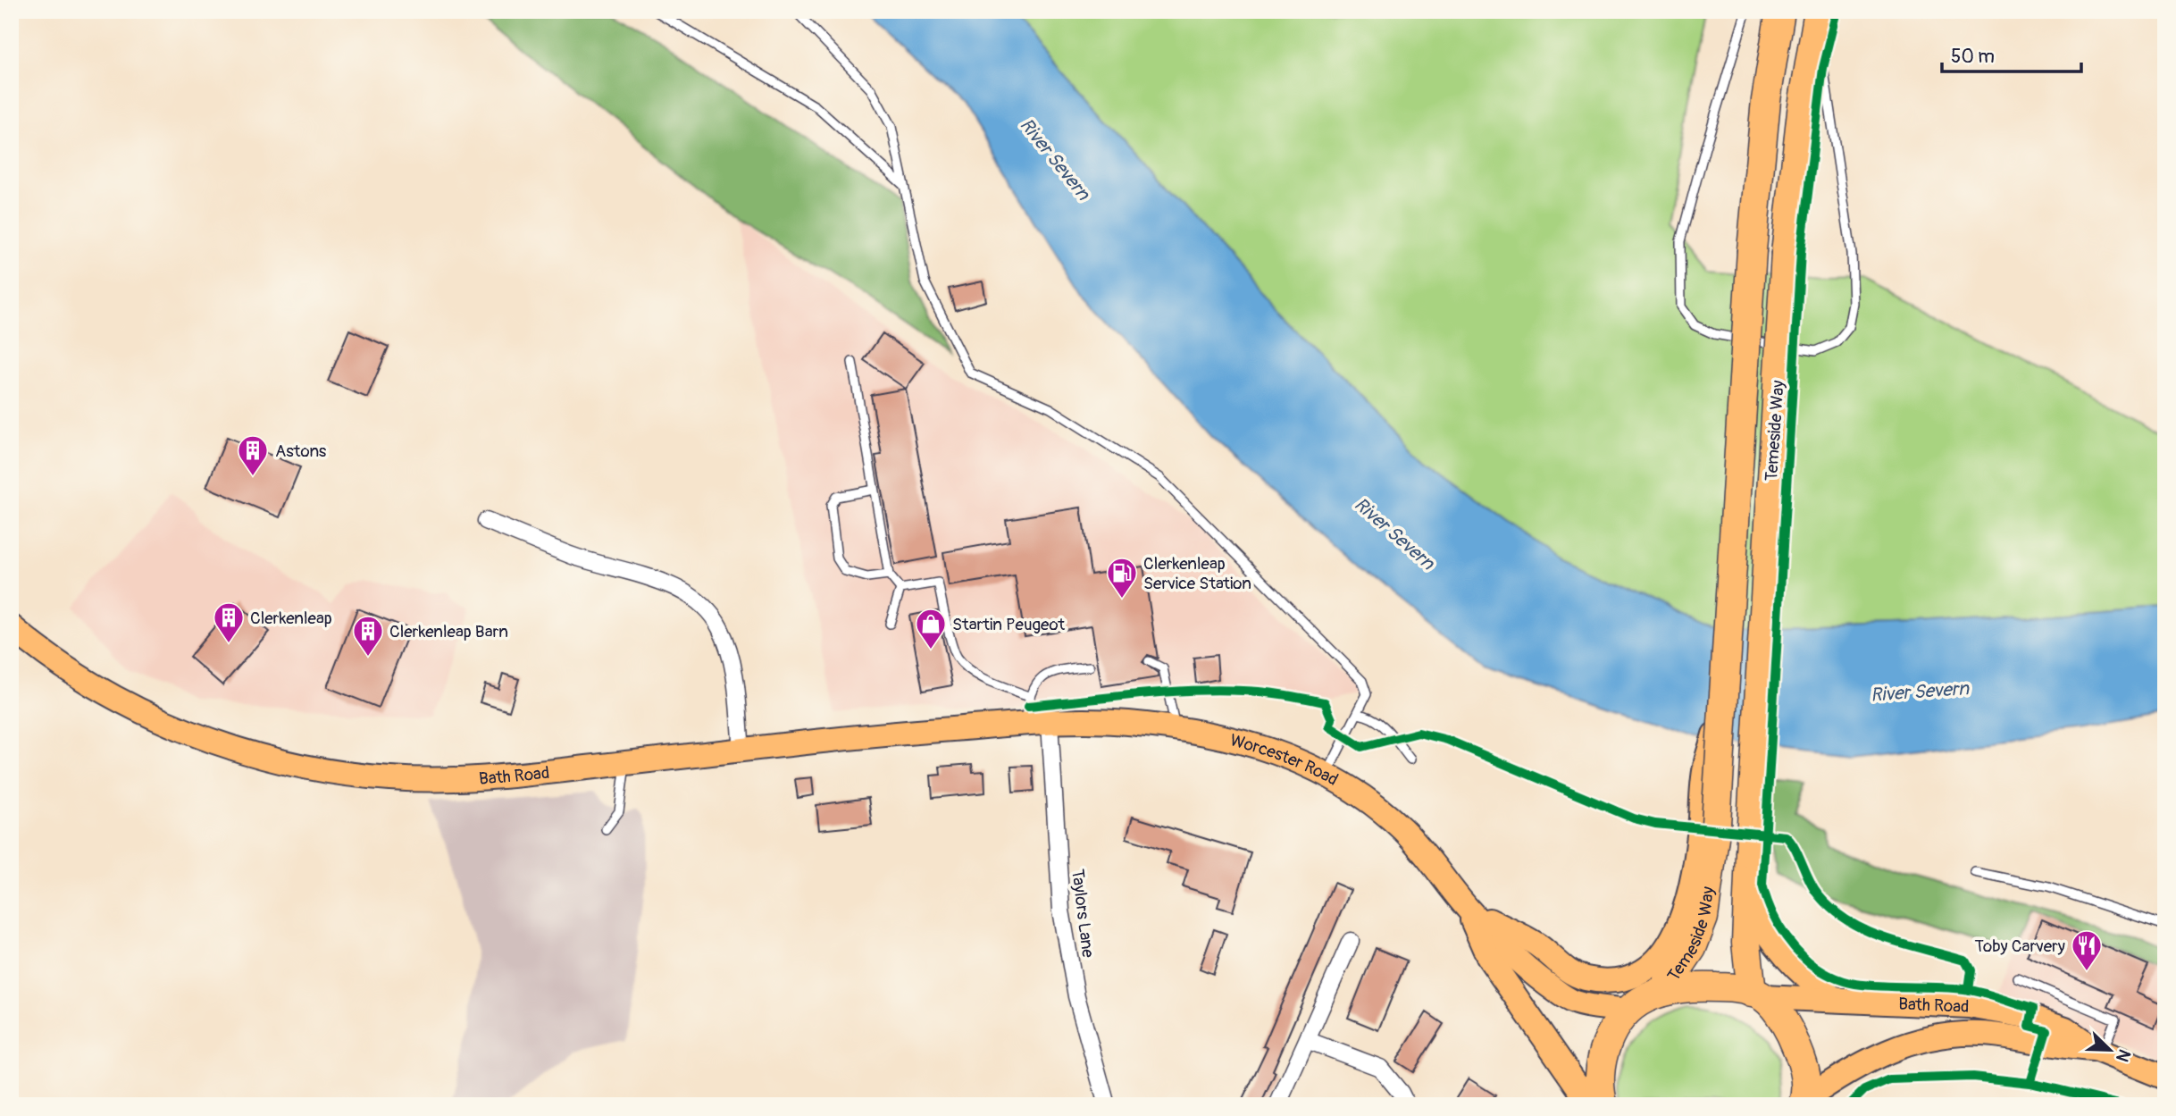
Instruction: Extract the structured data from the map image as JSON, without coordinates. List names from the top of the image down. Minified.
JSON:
{"streets":{"highway":["Temeside Way"],"main road":["Worcester Road","Bath Road"],"street":["Taylors Lane"]},"crossings":[["Temeside Way","Bath Road"],["Worcester Road","Bath Road"],["Worcester Road","Taylors Lane"],["Bath Road","Taylors Lane"]],"water":["River Severn"],"places":{"building":["Astons","Clerkenleap","Clerkenleap Barn"],"fuel station":["Clerkenleap Service Station"],"shop":["Startin Peugeot"],"restaurant":["Toby Carvery"]},"scale_bar":"50 m","north":"bottom right"}
